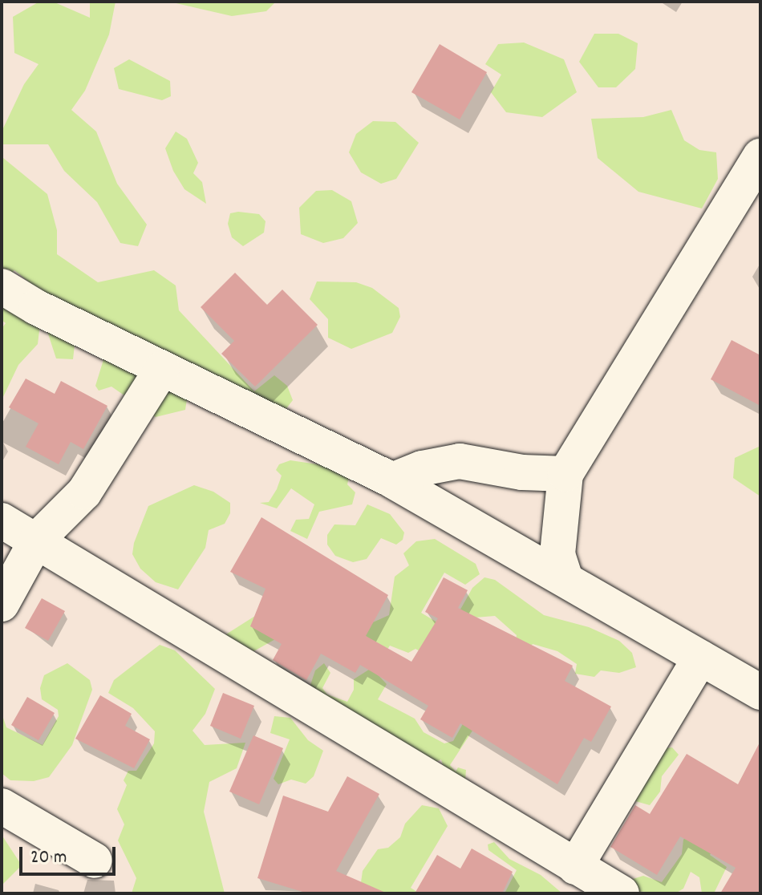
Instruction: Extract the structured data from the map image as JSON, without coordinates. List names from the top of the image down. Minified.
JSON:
{"scale_bar":"20 m"}
